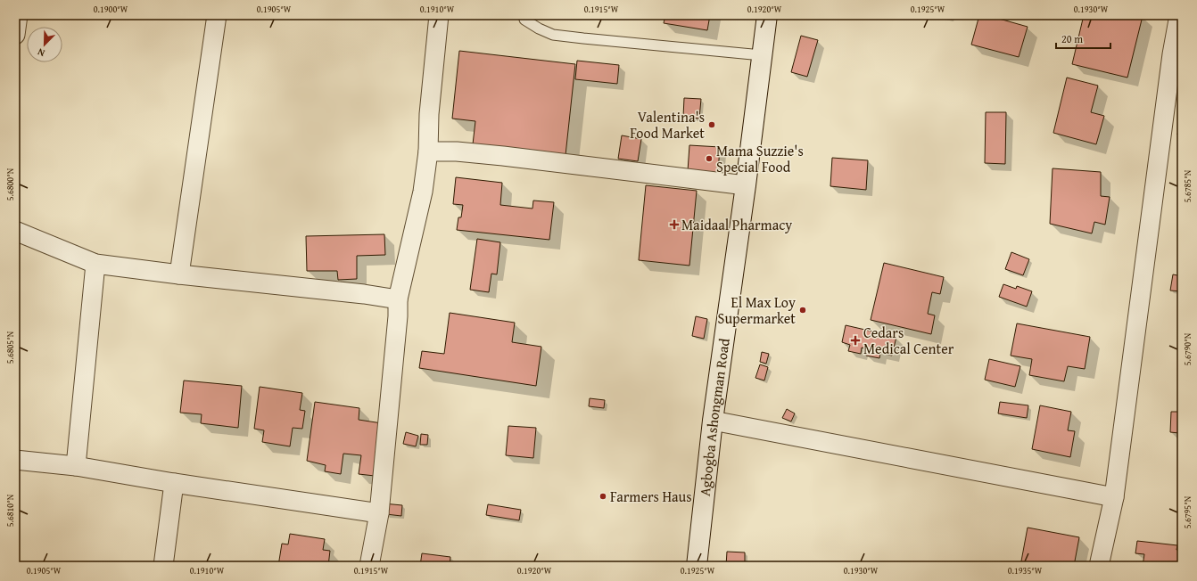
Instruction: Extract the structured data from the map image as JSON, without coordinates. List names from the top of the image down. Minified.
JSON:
{"streets":{"street":["Agbogba Ashongman Road"]},"places":{"other":["Valentina's Food Market","Mama Suzzie's Special Food","El Max Loy Supermarket","Farmers Haus"],"health":["Maidaal Pharmacy","Cedars Medical Center"]},"scale_bar":"20 m","north":"bottom left","coordinates":["0.1900°W","0.1905°W","0.1910°W","0.1915°W","0.1920°W","0.1925°W","0.1930°W","5.6800°N","5.6785°N","5.6805°N","5.6790°N","5.6810°N","5.6795°N","0.1935°W"]}
